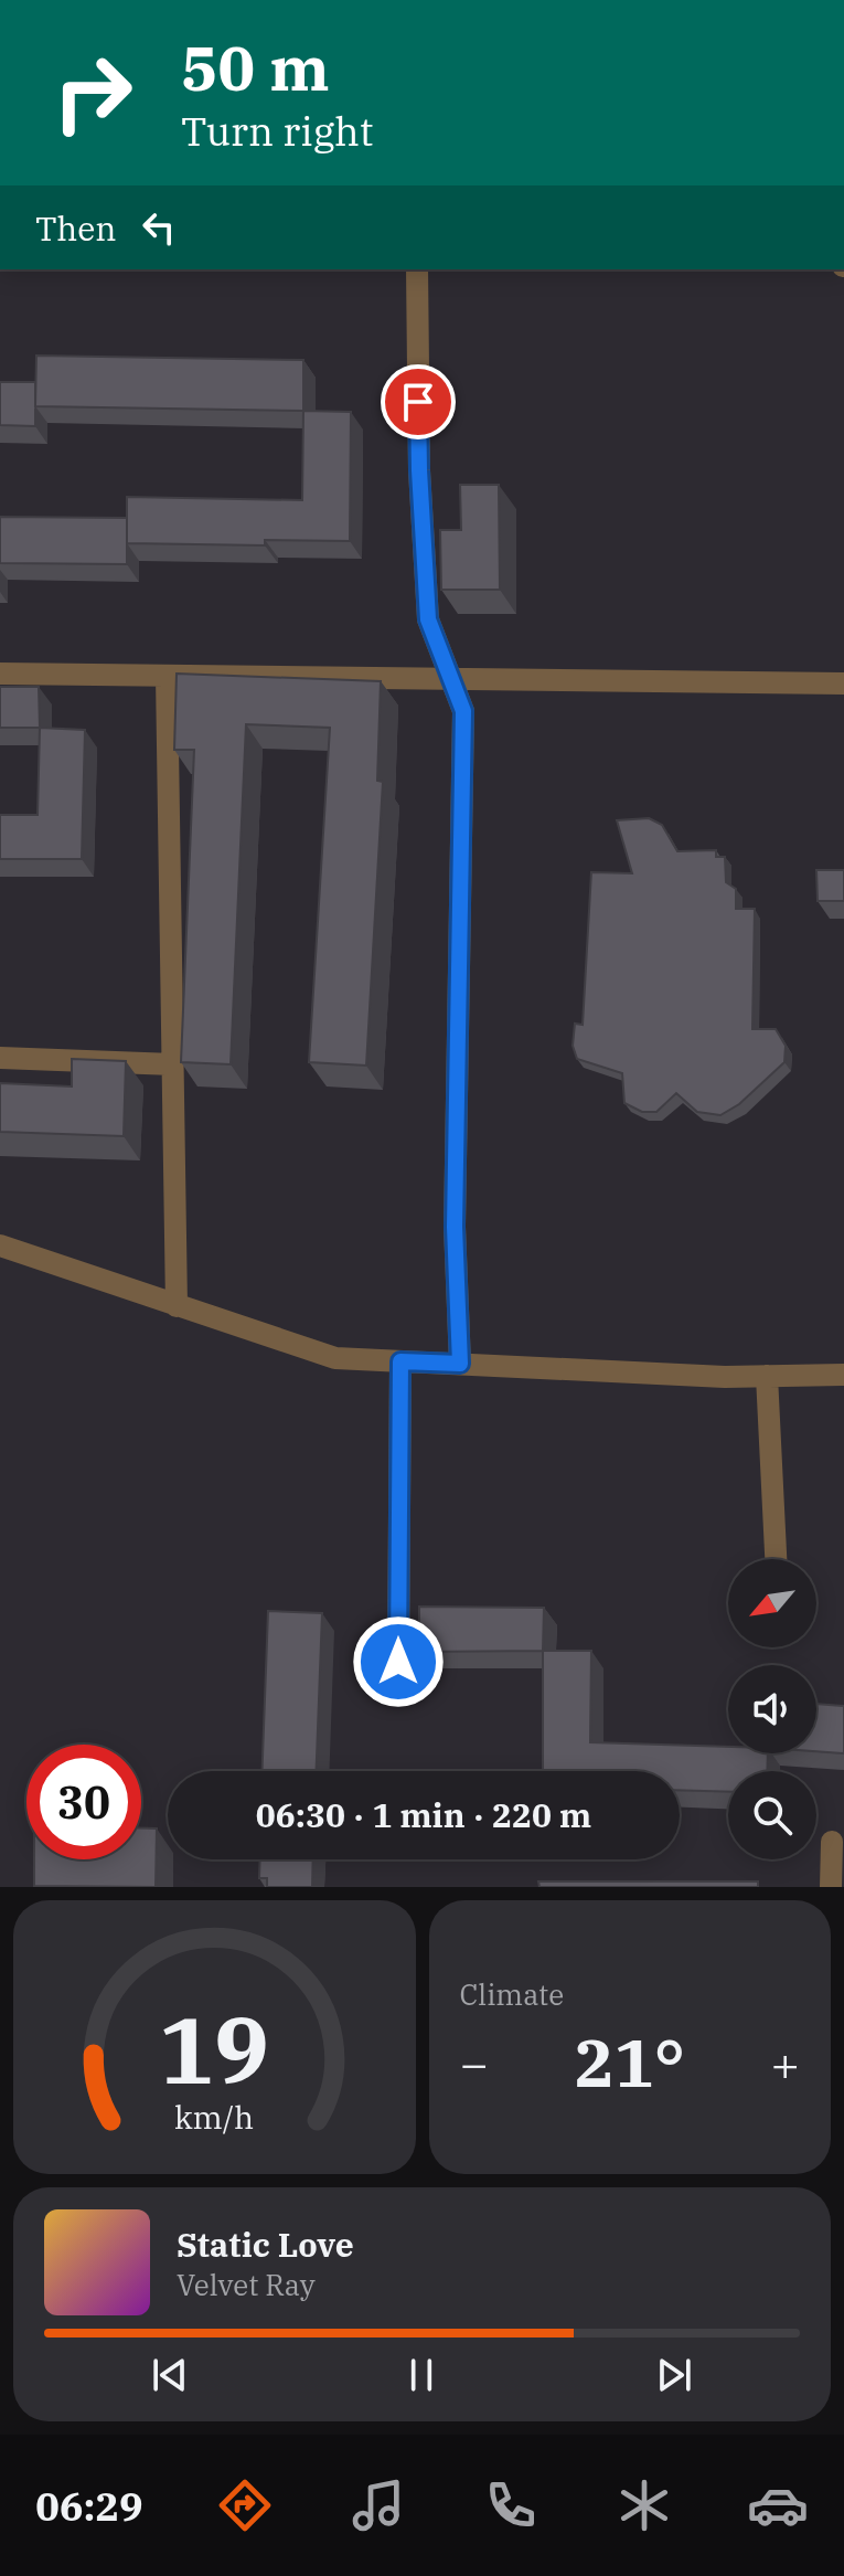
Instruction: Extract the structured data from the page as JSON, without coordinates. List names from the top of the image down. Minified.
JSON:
{"north":"bottom left","page":{"turn":["50 m","Turn right"],"then":"Then","limit":"30","trip":"06:30 · 1 min · 220 m","tile":"Climate","heat":["−","21°","+"],"song":["Static Love","Velvet Ray"],"tabs":"06:29","gauge":["19","km/h"]}}
